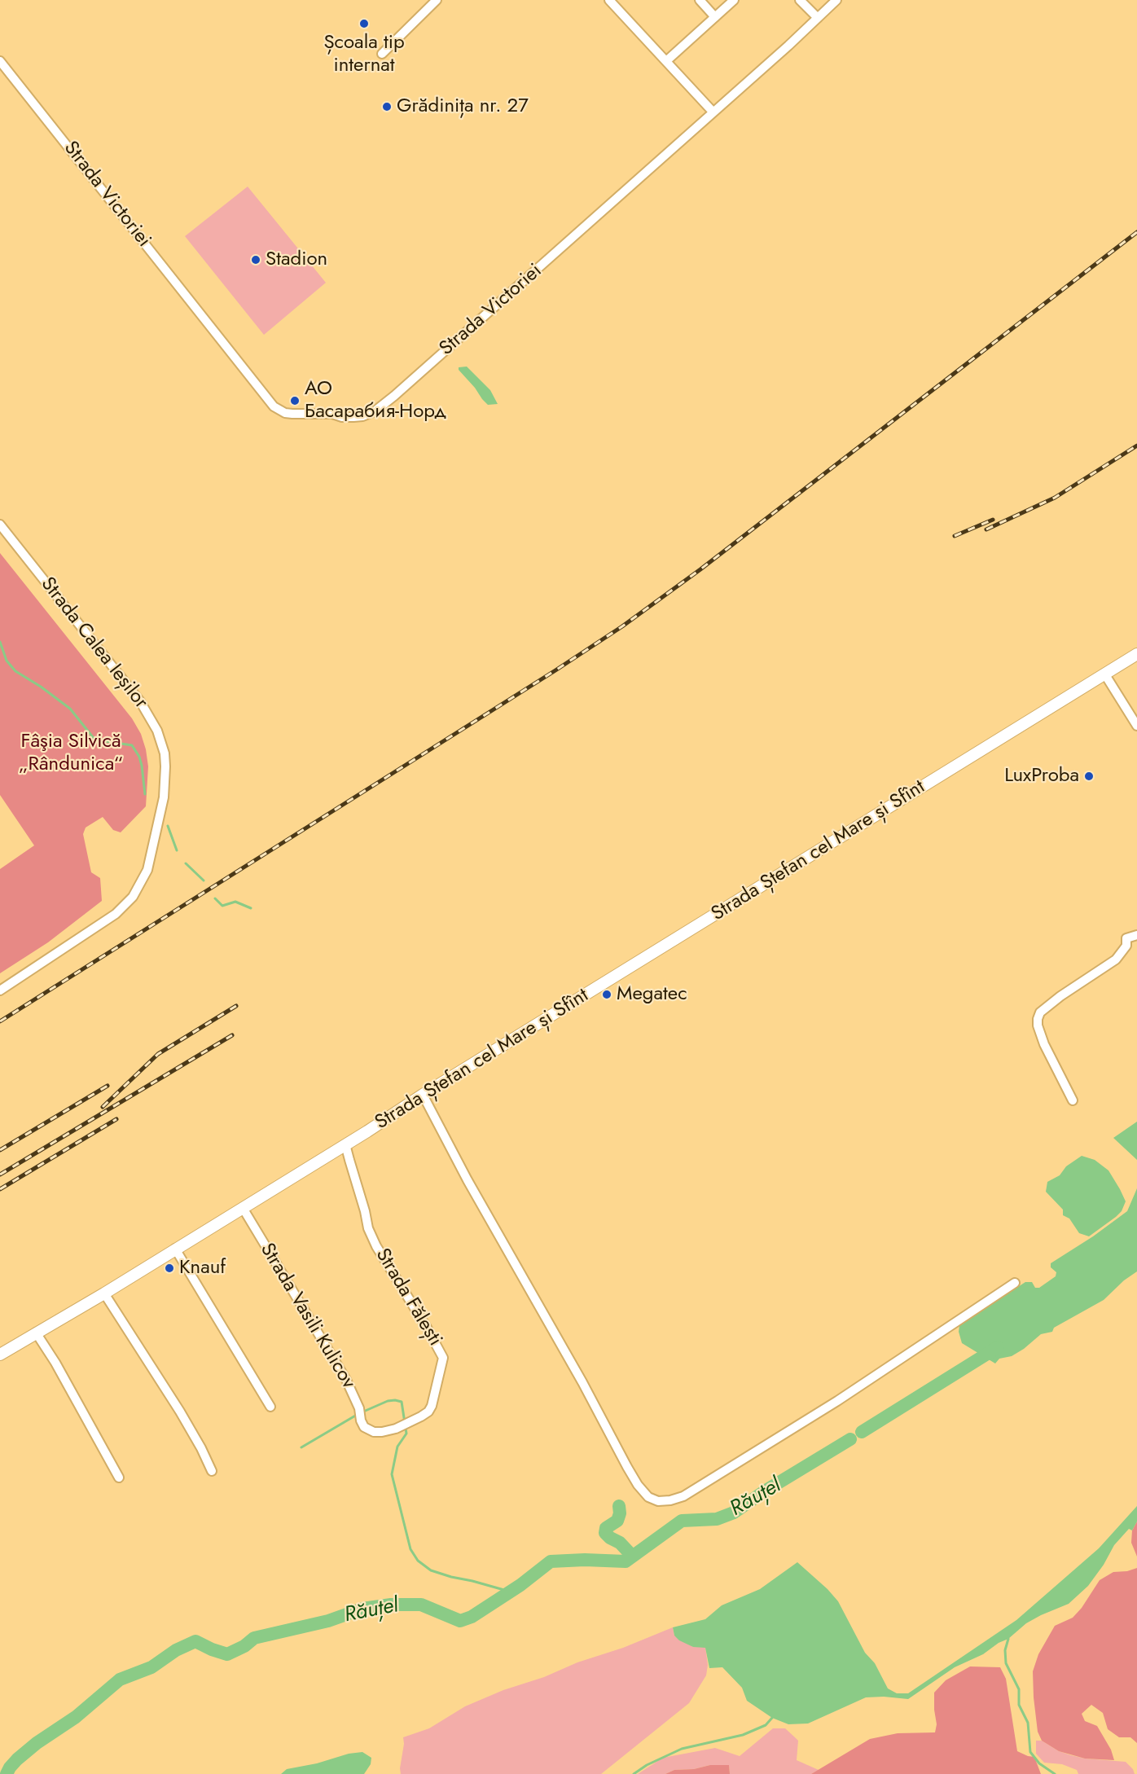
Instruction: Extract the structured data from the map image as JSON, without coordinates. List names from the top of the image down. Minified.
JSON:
{"streets":{"main road":["Strada Ștefan cel Mare și Sfînt"],"street":["Strada Victoriei","Strada Calea Ieșilor","Strada Fălești","Strada Vasili Kulicov"]},"crossings":[["Strada Ștefan cel Mare și Sfînt","Strada Fălești"],["Strada Ștefan cel Mare și Sfînt","Strada Vasili Kulicov"],["Strada Fălești","Strada Vasili Kulicov"]],"water":["Răuțel"],"parks":["Fâşia Silvică „Rândunica“"],"places":["Școala tip internat","Grădinița nr. 27","Stadion","АО Басарабия-Норд","LuxProba","Megatec","Knauf"]}
